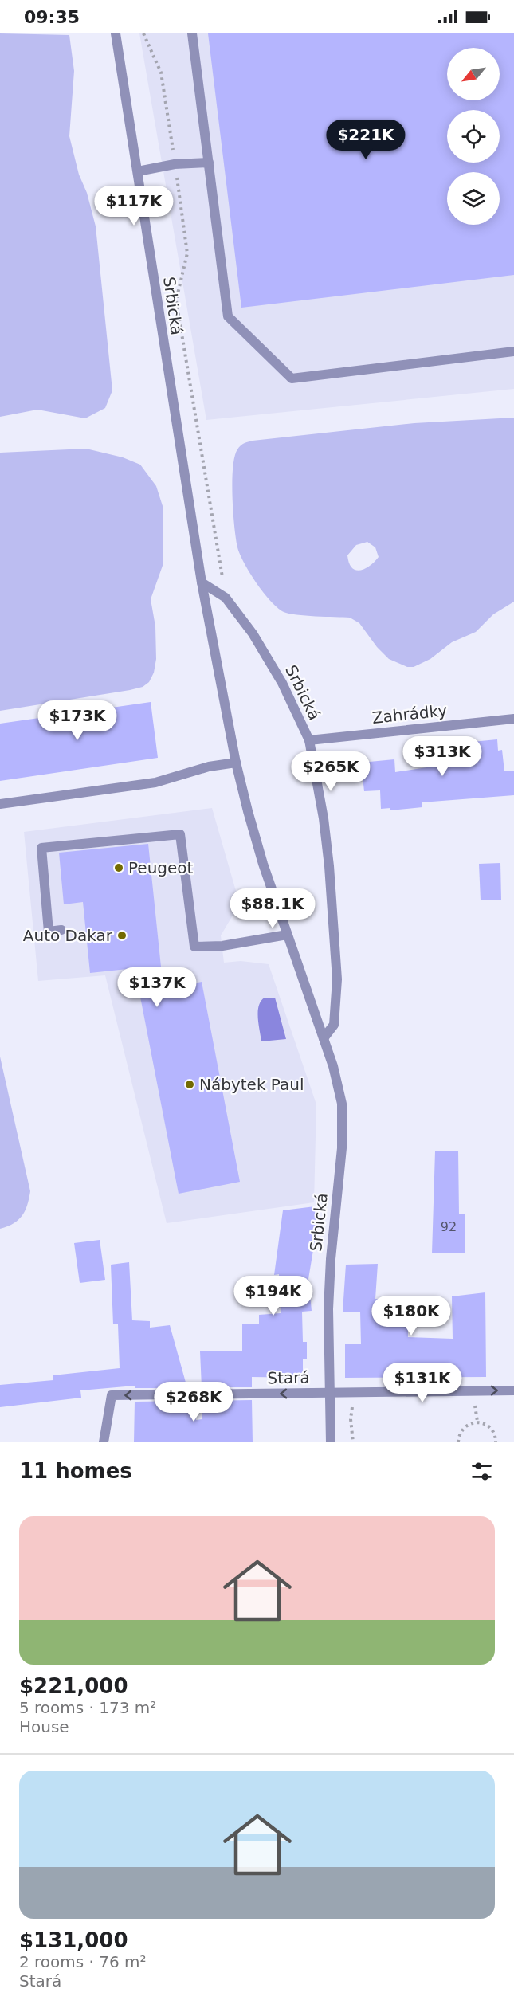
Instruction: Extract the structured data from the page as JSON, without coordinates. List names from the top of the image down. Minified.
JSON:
{"streets":{"street":["Srbická","Zahrádky","Stará"]},"crossings":[["Srbická","Zahrádky"],["Srbická","Stará"]],"places":["Peugeot","Auto Dakar","Nábytek Paul"],"house_numbers":["92"],"north":"bottom left","page":{"status":"09:35","price":["$221K","$117K","$173K","$313K","$265K","$88.1K","$137K","$194K","$180K","$131K","$268K"],"heading":"11 homes","list":[{"name":"$221,000","note":"5 rooms · 173 m² · House"},{"name":"$131,000","note":"2 rooms · 76 m² · Stará"}]}}
